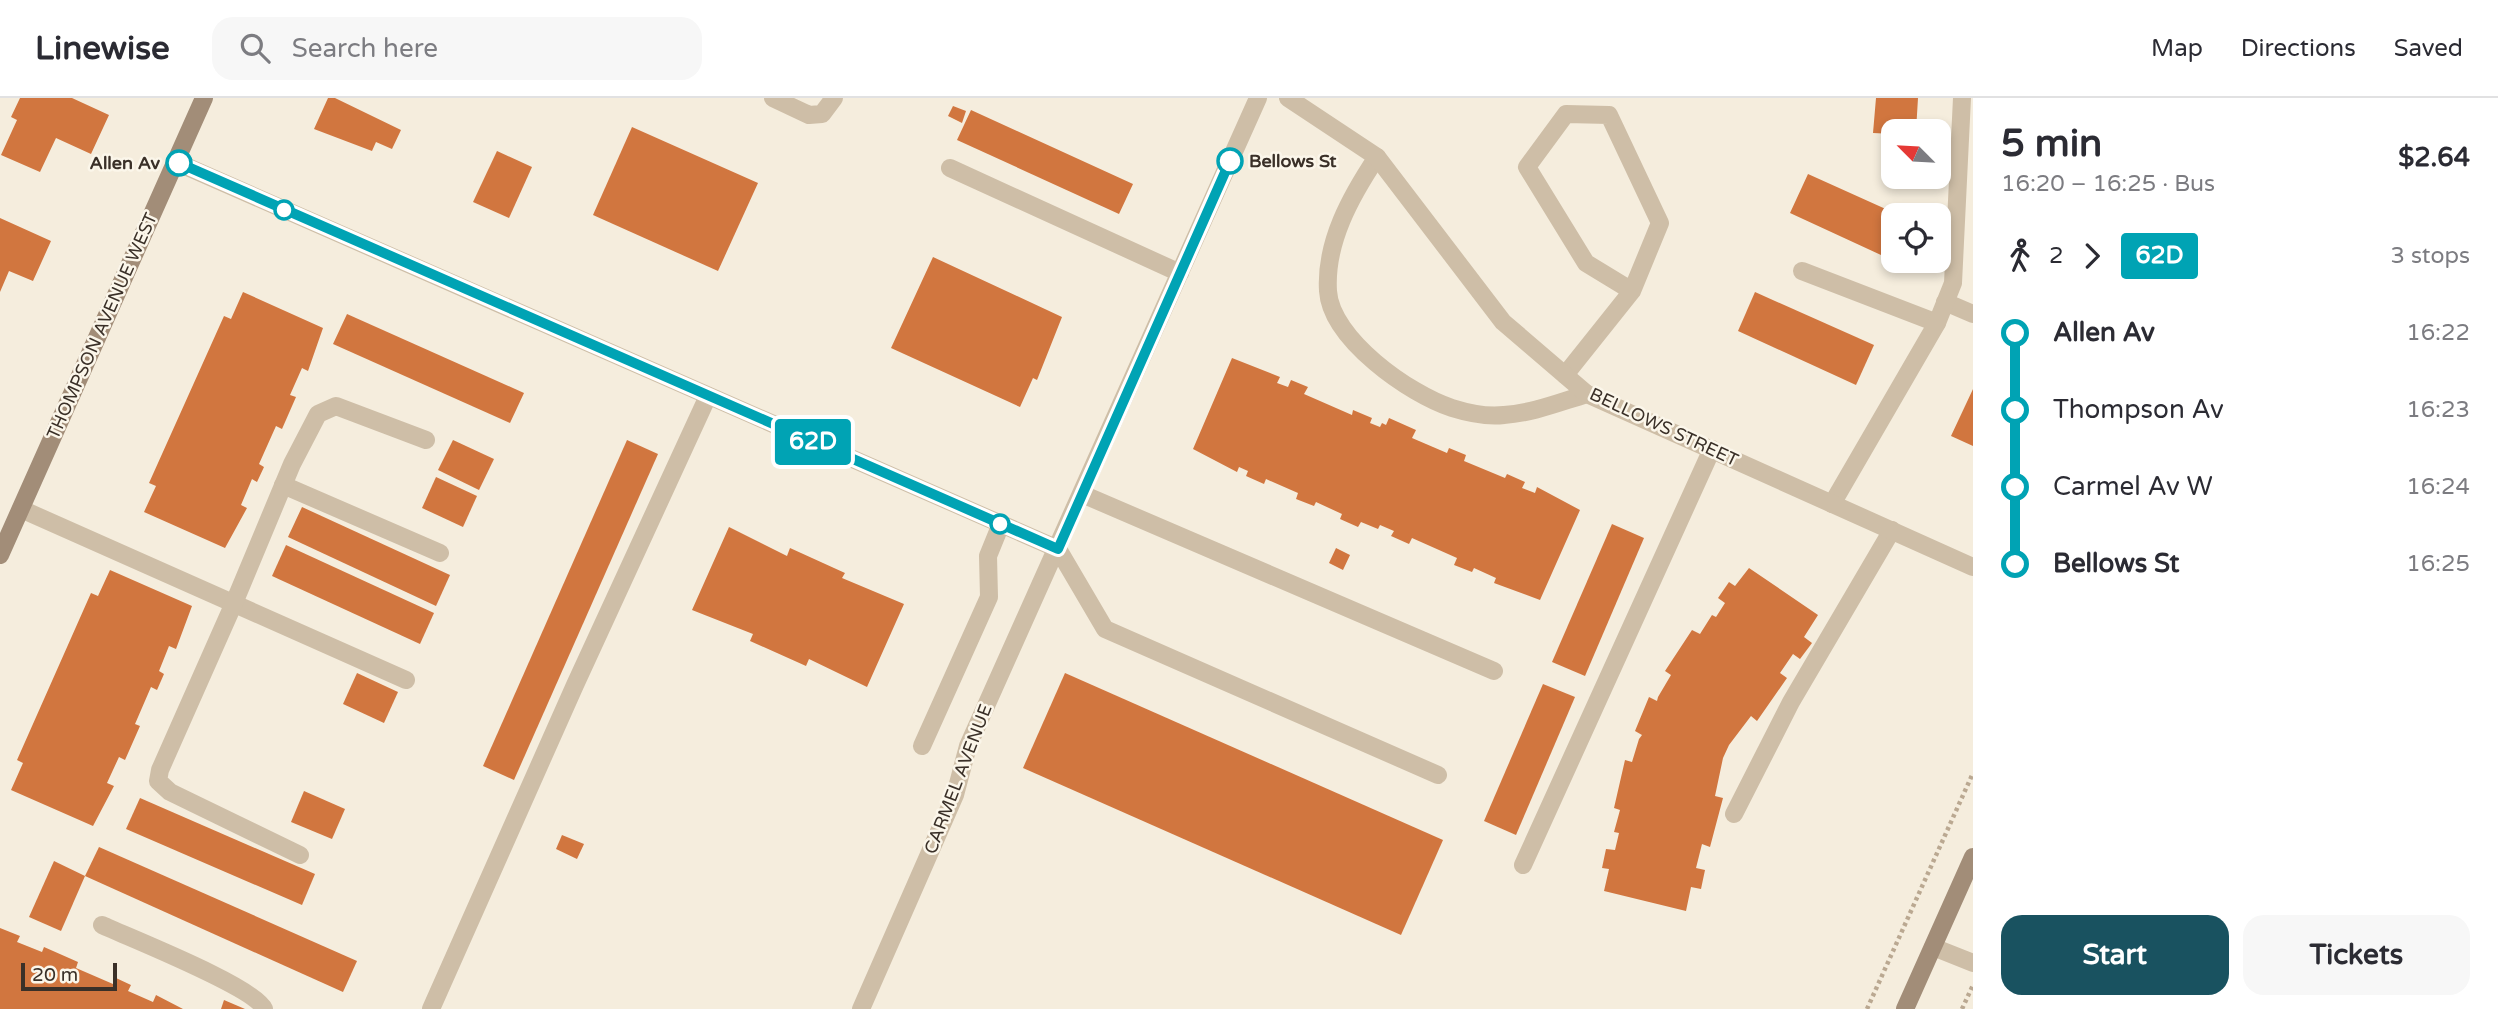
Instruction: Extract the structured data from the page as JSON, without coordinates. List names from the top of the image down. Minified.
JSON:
{"streets":{"street":["THOMPSON AVENUE WEST","BELLOWS STREET","CARMEL AVENUE"]},"places":["Bellows St","Allen Av"],"lines":["bus line 62D"],"scale_bar":"20 m","north":"top left","page":{"header":"Linewise","search":"Search here","nav":["Map","Directions","Saved"],"on_map":"62D","heading":["5 min","16:20 – 16:25 · Bus","$2.64"],"legs":["2","62D","3 stops"],"list":[{"name":"Allen Av","value":"16:22"},{"name":"Thompson Av","value":"16:23"},{"name":"Carmel Av W","value":"16:24"},{"name":"Bellows St","value":"16:25"}],"buttons":["Start","Tickets"],"scale":"20 m"}}
